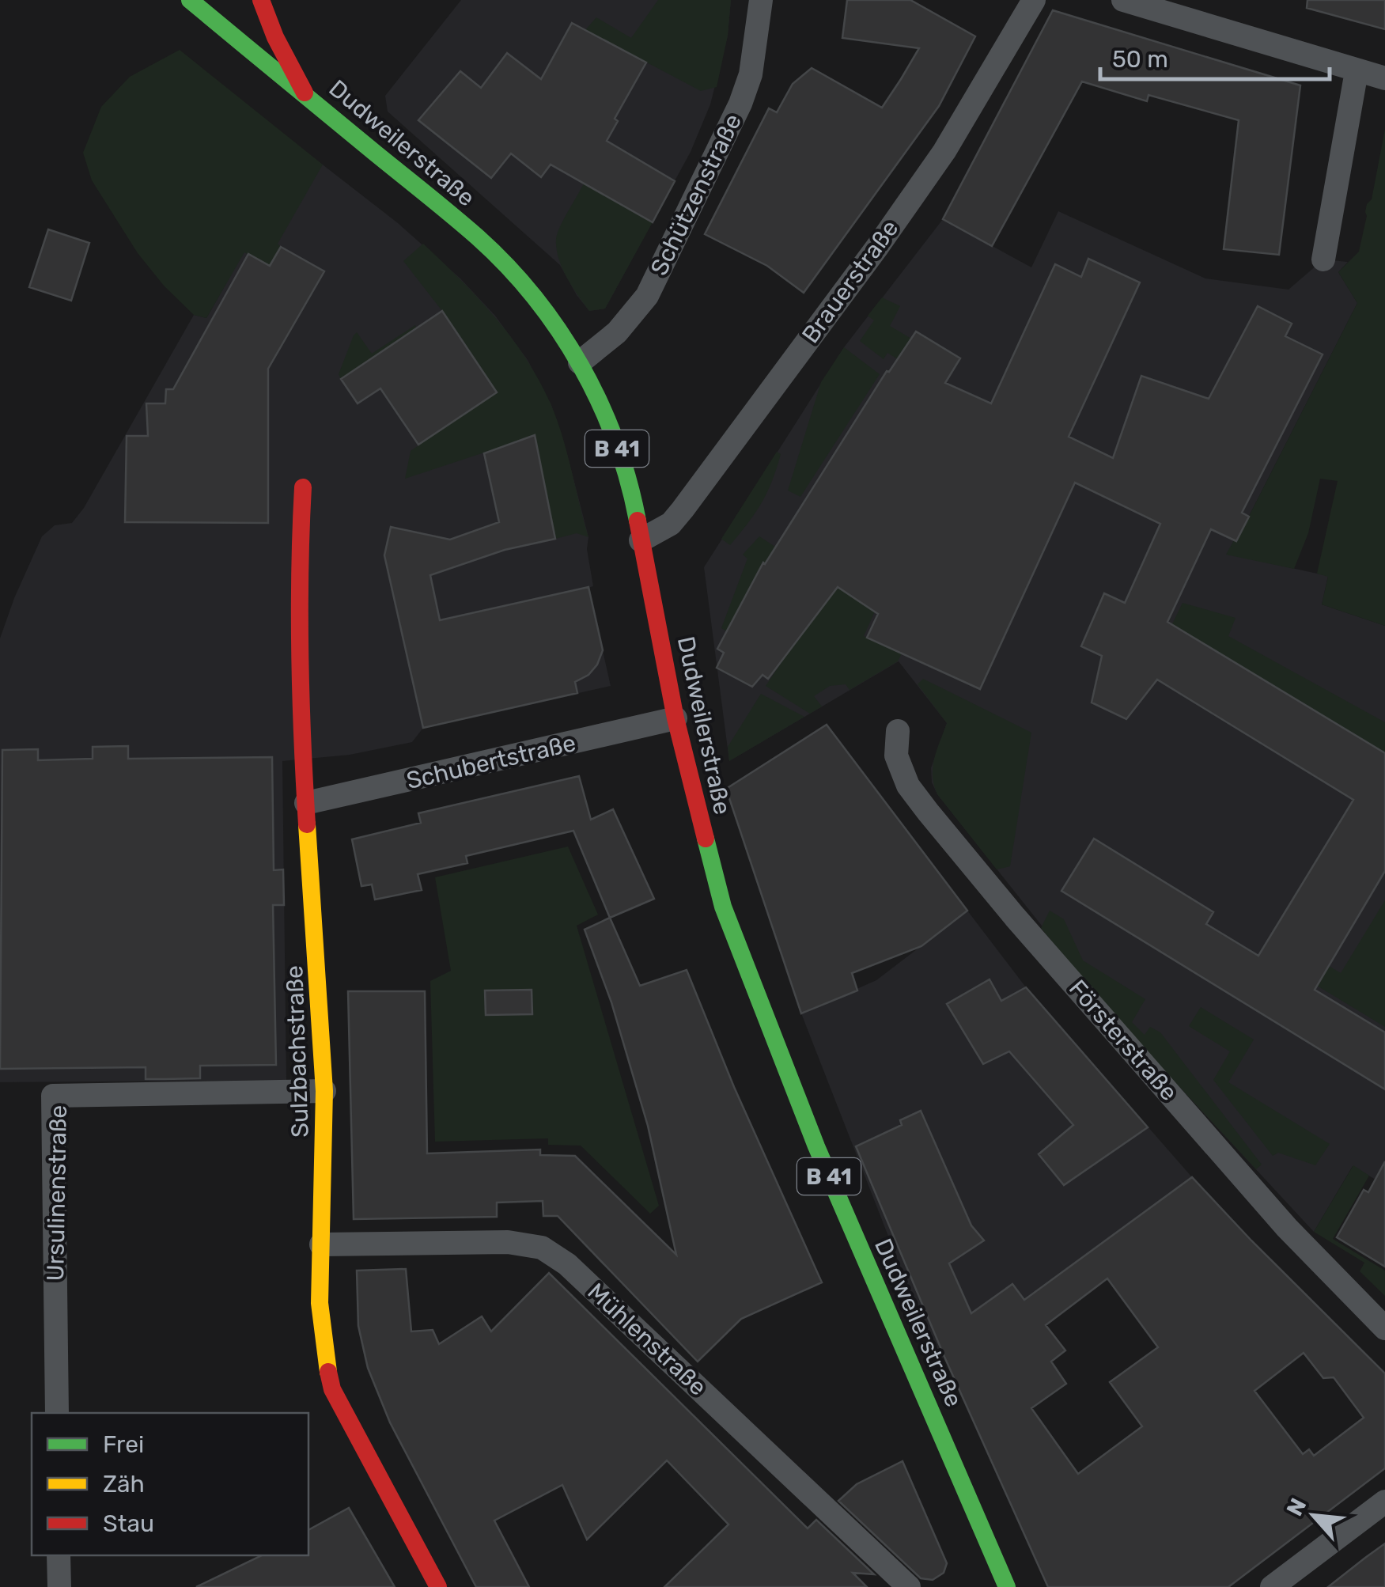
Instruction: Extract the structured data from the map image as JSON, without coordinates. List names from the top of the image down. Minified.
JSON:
{"streets":{"main road":["Dudweilerstraße","B 41","Sulzbachstraße"],"street":["Schützenstraße","Brauerstraße","Schubertstraße","Försterstraße","Ursulinenstraße","Mühlenstraße"]},"crossings":[["Dudweilerstraße","Schützenstraße"],["Dudweilerstraße","Brauerstraße"],["Dudweilerstraße","Schubertstraße"],["Schubertstraße","Sulzbachstraße"],["Sulzbachstraße","Ursulinenstraße"],["Sulzbachstraße","Mühlenstraße"]],"legend":["Frei","Zäh","Stau"],"scale_bar":"50 m","north":"top left"}
